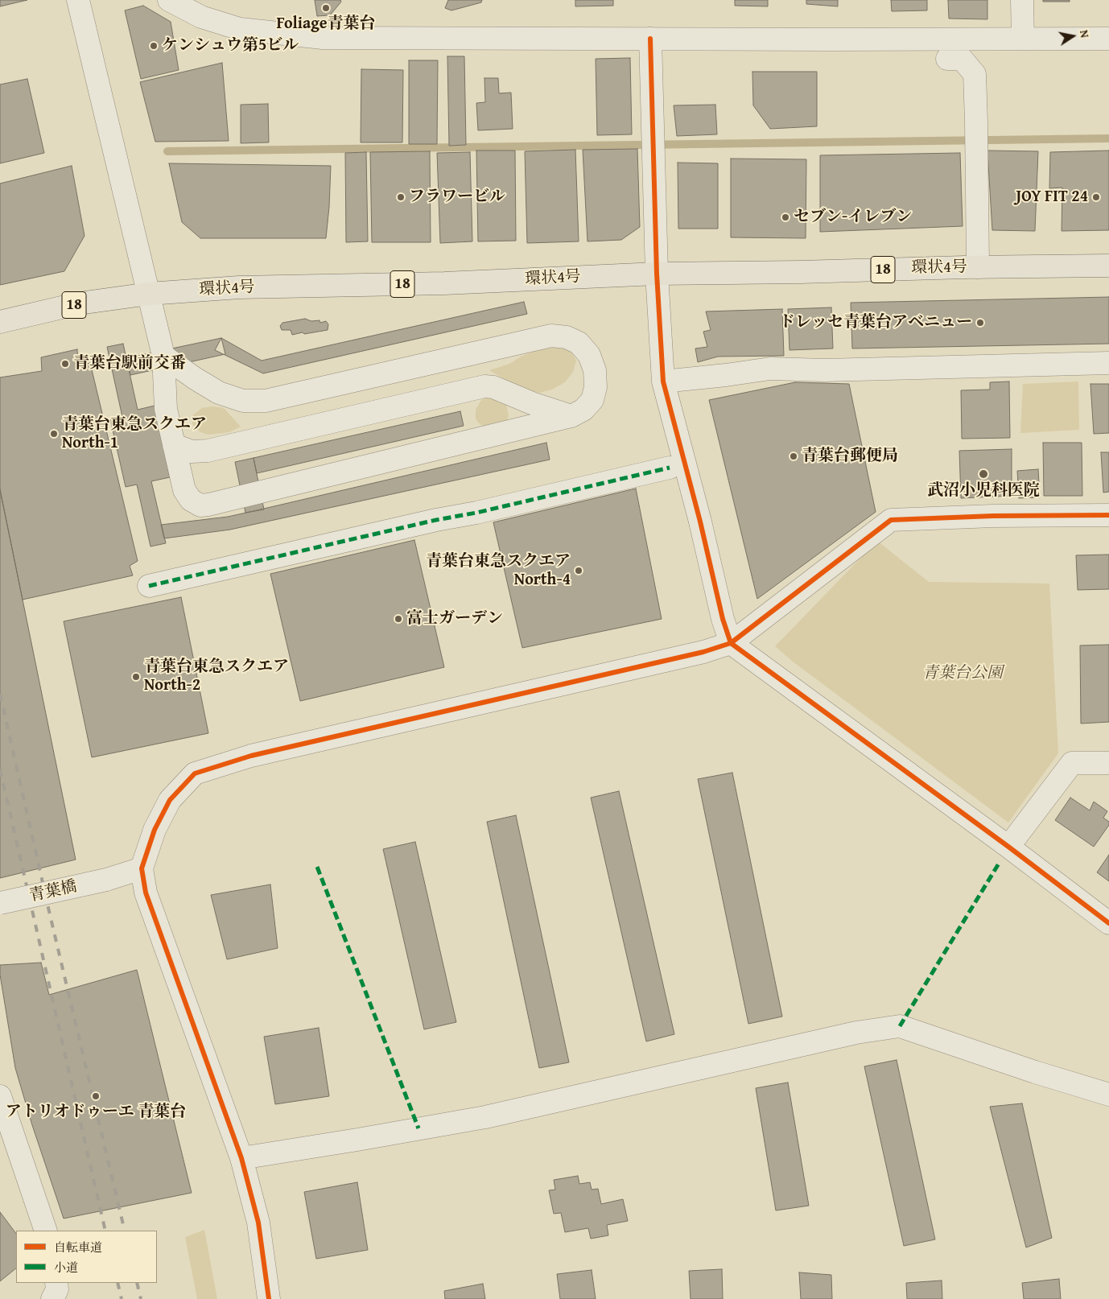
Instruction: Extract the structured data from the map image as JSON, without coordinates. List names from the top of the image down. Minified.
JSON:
{"streets":{"main road":["環状4号","18"],"street":["青葉橋"]},"parks":["青葉台公園"],"places":["Foliage青葉台","ケンシュウ第5ビル","フラワービル","JOY FIT 24","セブン-イレブン","ドレッセ青葉台アベニュー","青葉台駅前交番","青葉台東急スクエア North-1","青葉台郵便局","武沼小児科医院","青葉台東急スクエア North-4","富士ガーデン","青葉台東急スクエア North-2","アトリオドゥーエ 青葉台"],"legend":["自転車道","小道"],"north":"right"}
